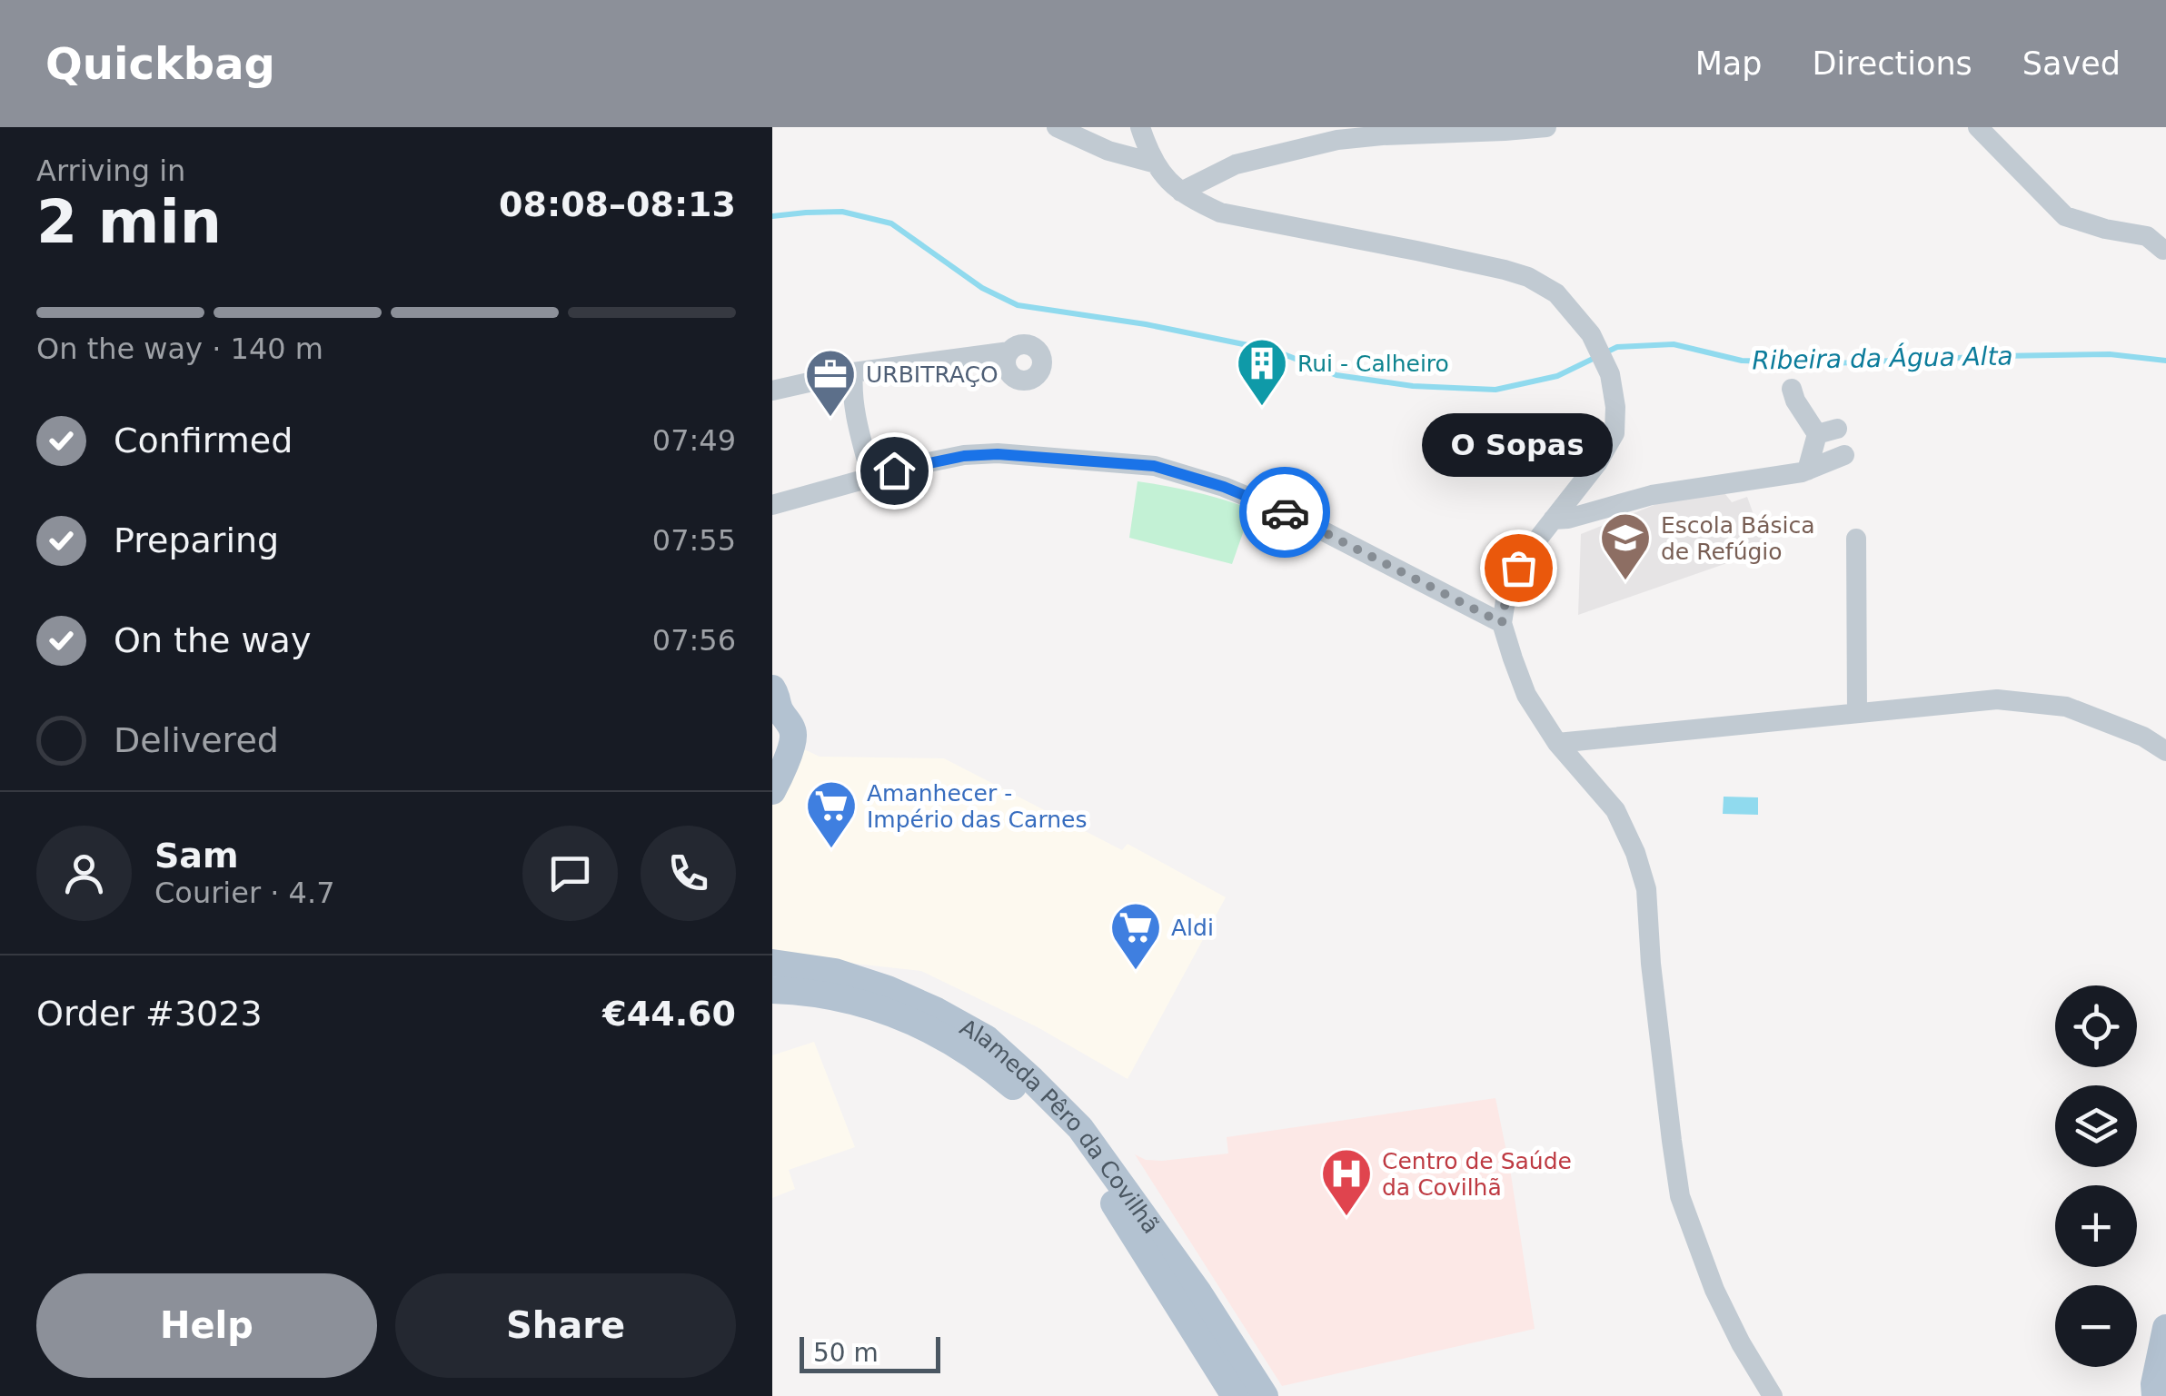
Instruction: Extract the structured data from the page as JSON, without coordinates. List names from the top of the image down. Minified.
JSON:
{"streets":{"main road":["Alameda Pêro da Covilhã"]},"water":["Ribeira da Água Alta"],"places":{"building":["Rui - Calheiro"],"office":["URBITRAÇO"],"other":["O Sopas"],"school or university":["Escola Básica de Refúgio"],"supermarket":["Amanhecer - Império das Carnes","Aldi"],"hospital":["Centro de Saúde da Covilhã"]},"scale_bar":"50 m","page":{"header":"Quickbag","nav":["Map","Directions","Saved"],"heading":["2 min","Arriving in","08:08–08:13"],"panel":["Sam","Courier · 4.7","Order #3023","€44.60"],"bar":"On the way · 140 m","list":[["Confirmed","07:49"],["Preparing","07:55"],["On the way","07:56"],"Delivered"],"bubble":"O Sopas","map_buttons":["+","−"],"buttons":["Help","Share"],"scale":"50 m"}}
